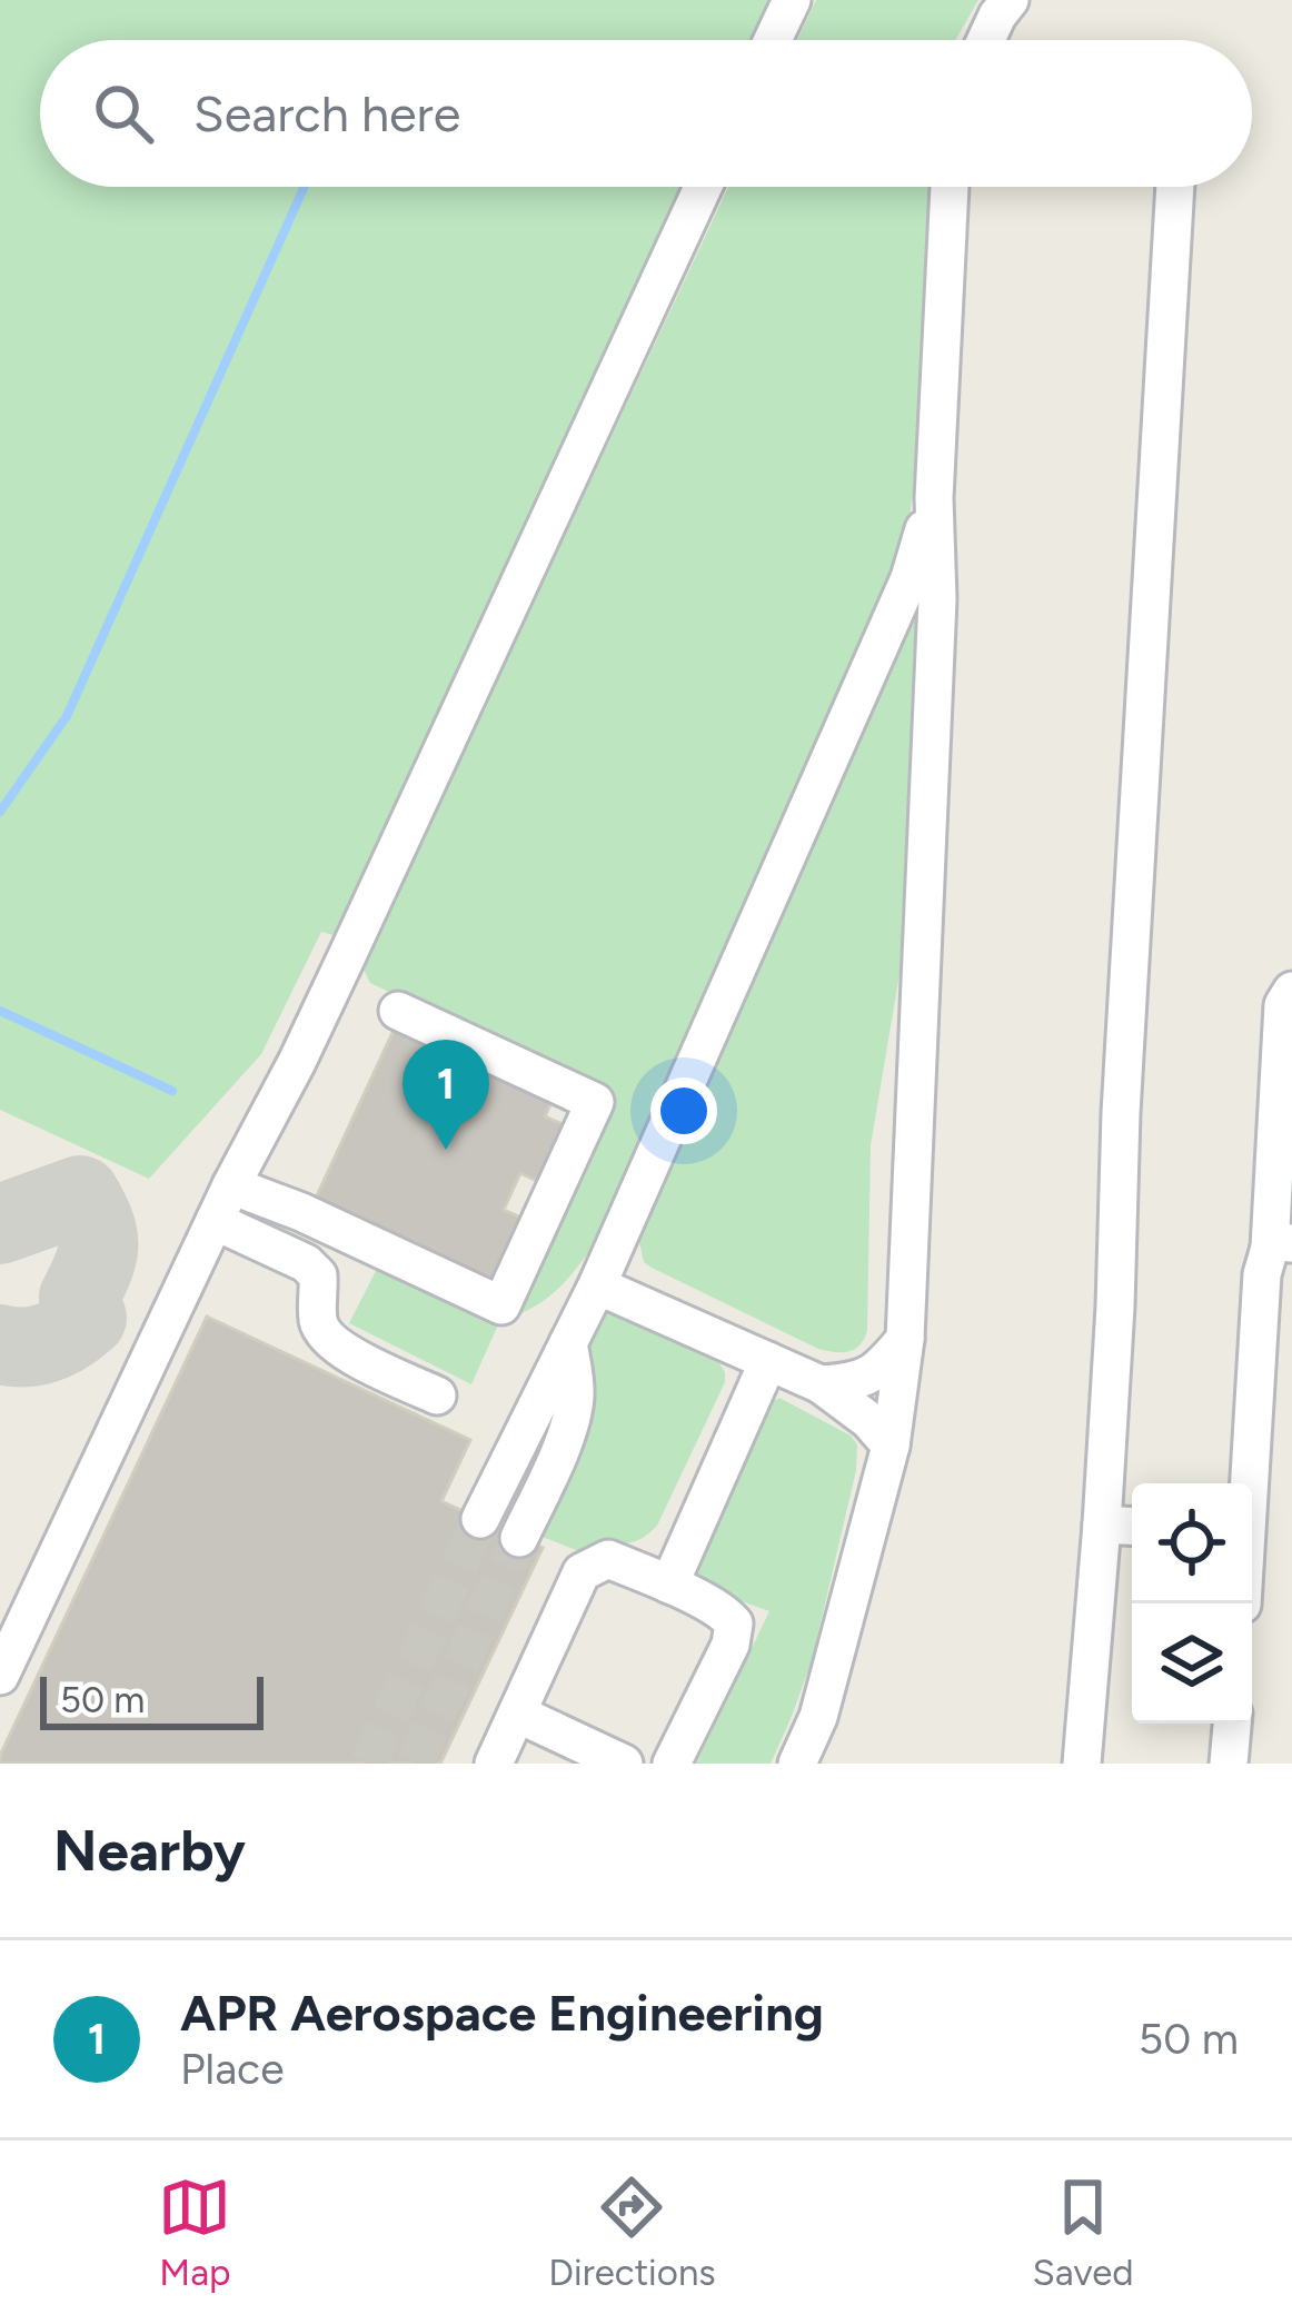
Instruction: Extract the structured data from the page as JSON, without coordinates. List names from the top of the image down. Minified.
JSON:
{"scale_bar":"50 m","page":{"search":"Search here","pins":"1","scale":"50 m","heading":"Nearby","list":[{"mark":"1","name":"APR Aerospace Engineering","note":"Place","value":"50 m"}],"nav":["Map","Directions","Saved"]}}
